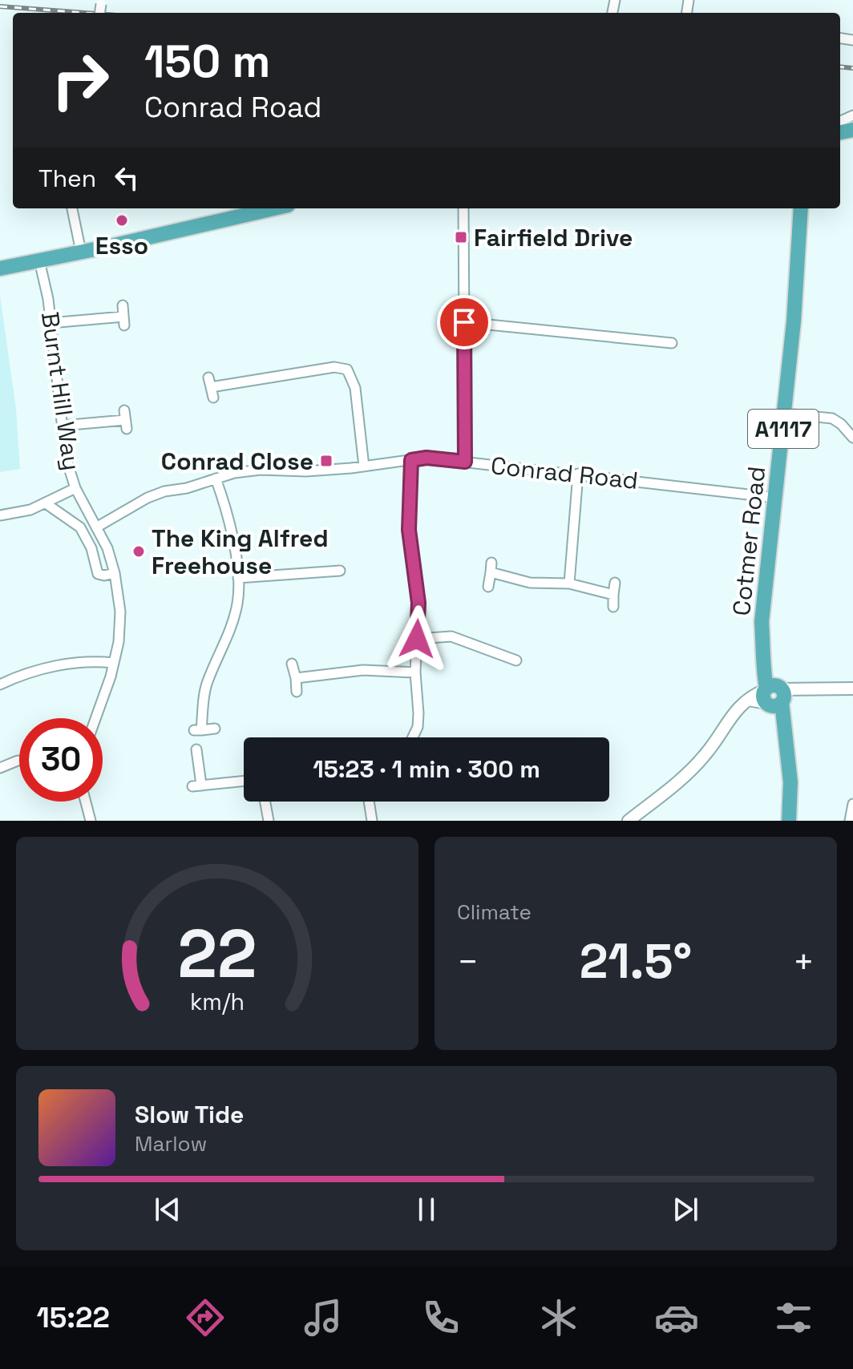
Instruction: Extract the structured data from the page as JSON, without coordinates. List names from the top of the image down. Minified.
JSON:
{"streets":{"highway":["A1117","Cotmer Road"],"street":["Burnt Hill Way","Conrad Road"]},"crossings":[["Burnt Hill Way","Conrad Road"],["A1117","Cotmer Road"],["Conrad Road","Cotmer Road"]],"places":{"other":["Esso","The King Alfred Freehouse"],"transit":["Fairfield Drive","Conrad Close"]},"page":{"turn":["150 m","Conrad Road"],"then":"Then","limit":"30","trip":"15:23 · 1 min · 300 m","tile":"Climate","heat":["−","21.5°","+"],"song":["Slow Tide","Marlow"],"tabs":"15:22","gauge":["22","km/h"]}}
